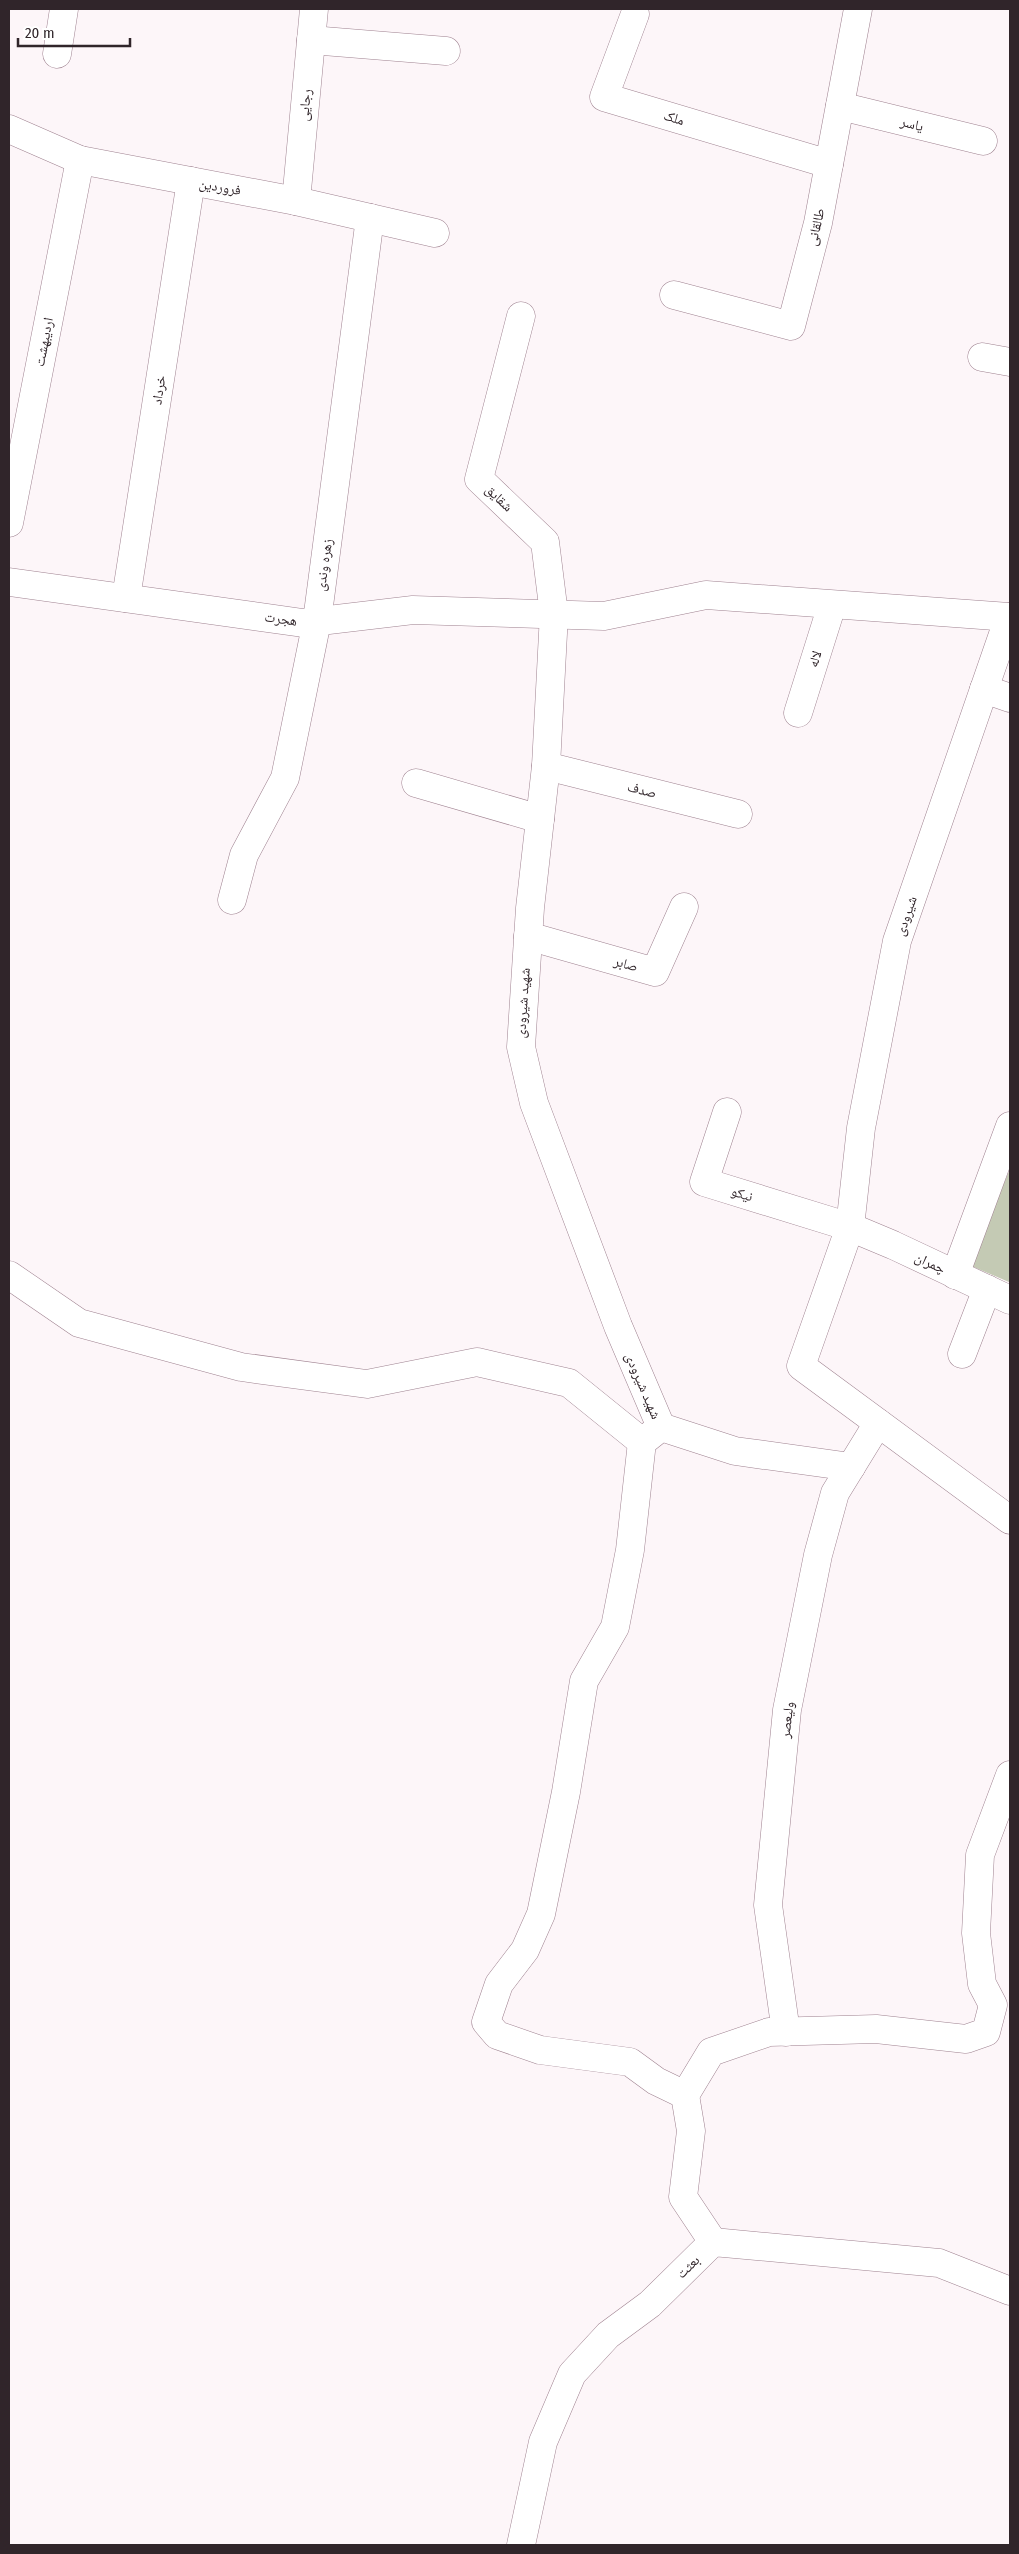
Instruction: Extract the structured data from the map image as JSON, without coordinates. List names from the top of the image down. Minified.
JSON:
{"streets":{"street":["رجایی","ملک","یاسر","فروردین","طالقانی","اردیبهشت","خرداد","شقایق","زهره وندی","هجرت","لاله","صدف","شیرودی","صابر","شهید شیرودی","نیکو","چمران","ولیعصر","بعثت"]},"crossings":[["رجایی","فروردین"],["ملک","طالقانی"],["یاسر","طالقانی"],["فروردین","اردیبهشت"],["فروردین","خرداد"],["فروردین","زهره وندی"],["خرداد","هجرت"],["شقایق","هجرت"],["شقایق","شهید شیرودی"],["زهره وندی","هجرت"],["هجرت","لاله"],["هجرت","شیرودی"],["هجرت","شهید شیرودی"],["صدف","شهید شیرودی"],["شیرودی","نیکو"],["شیرودی","چمران"],["شیرودی","ولیعصر"],["صابر","شهید شیرودی"],["نیکو","چمران"]],"scale_bar":"20 m"}
